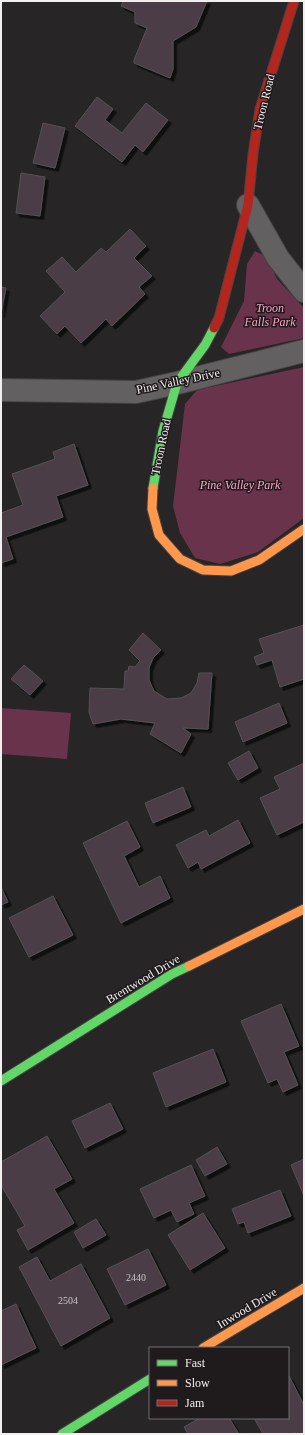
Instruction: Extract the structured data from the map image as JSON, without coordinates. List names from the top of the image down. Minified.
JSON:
{"streets":{"street":["Troon Road","Pine Valley Drive","Brentwood Drive","Inwood Drive"]},"crossings":[["Troon Road","Pine Valley Drive"]],"parks":["Troon Falls Park","Pine Valley Park"],"house_numbers":["2440","2504"],"legend":["Fast","Slow","Jam"]}
